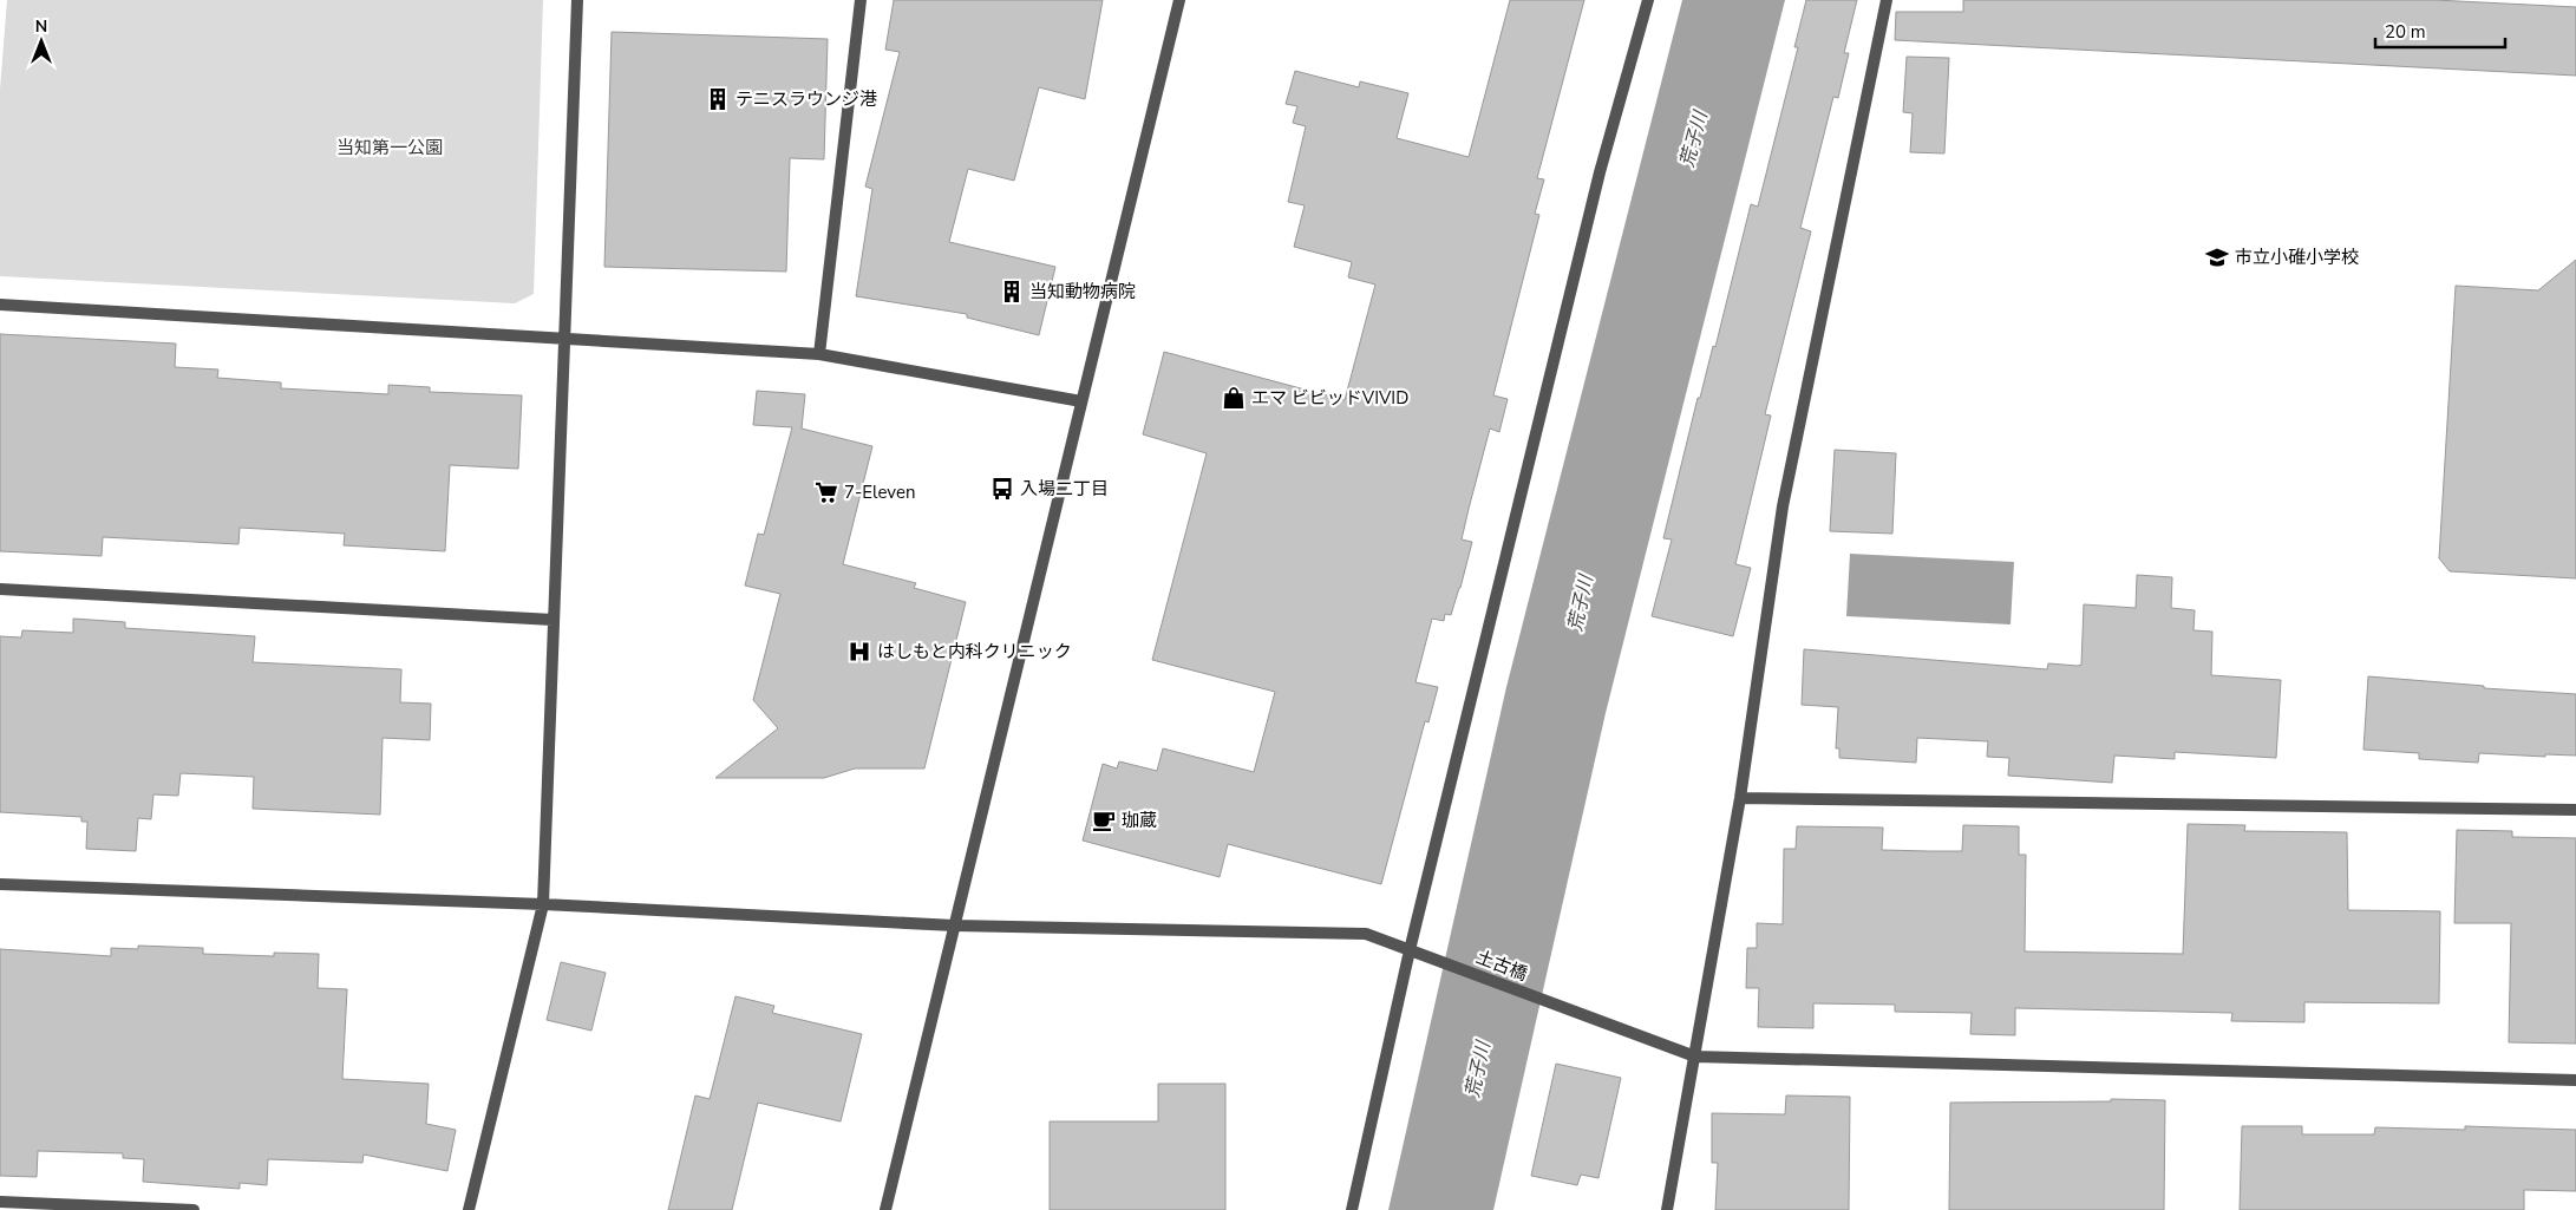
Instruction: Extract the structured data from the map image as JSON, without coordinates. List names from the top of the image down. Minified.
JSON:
{"streets":{"street":["土古橋"]},"water":["荒子川"],"parks":["当知第一公園"],"places":{"building":["テニスラウンジ港","当知動物病院"],"school or university":["市立小碓小学校"],"shop":["エマ ビビッドVIVID"],"bus stop":["入場二丁目"],"supermarket":["7-Eleven"],"hospital":["はしもと内科クリニック"],"cafe":["珈蔵"]},"scale_bar":"20 m","north":"top"}
